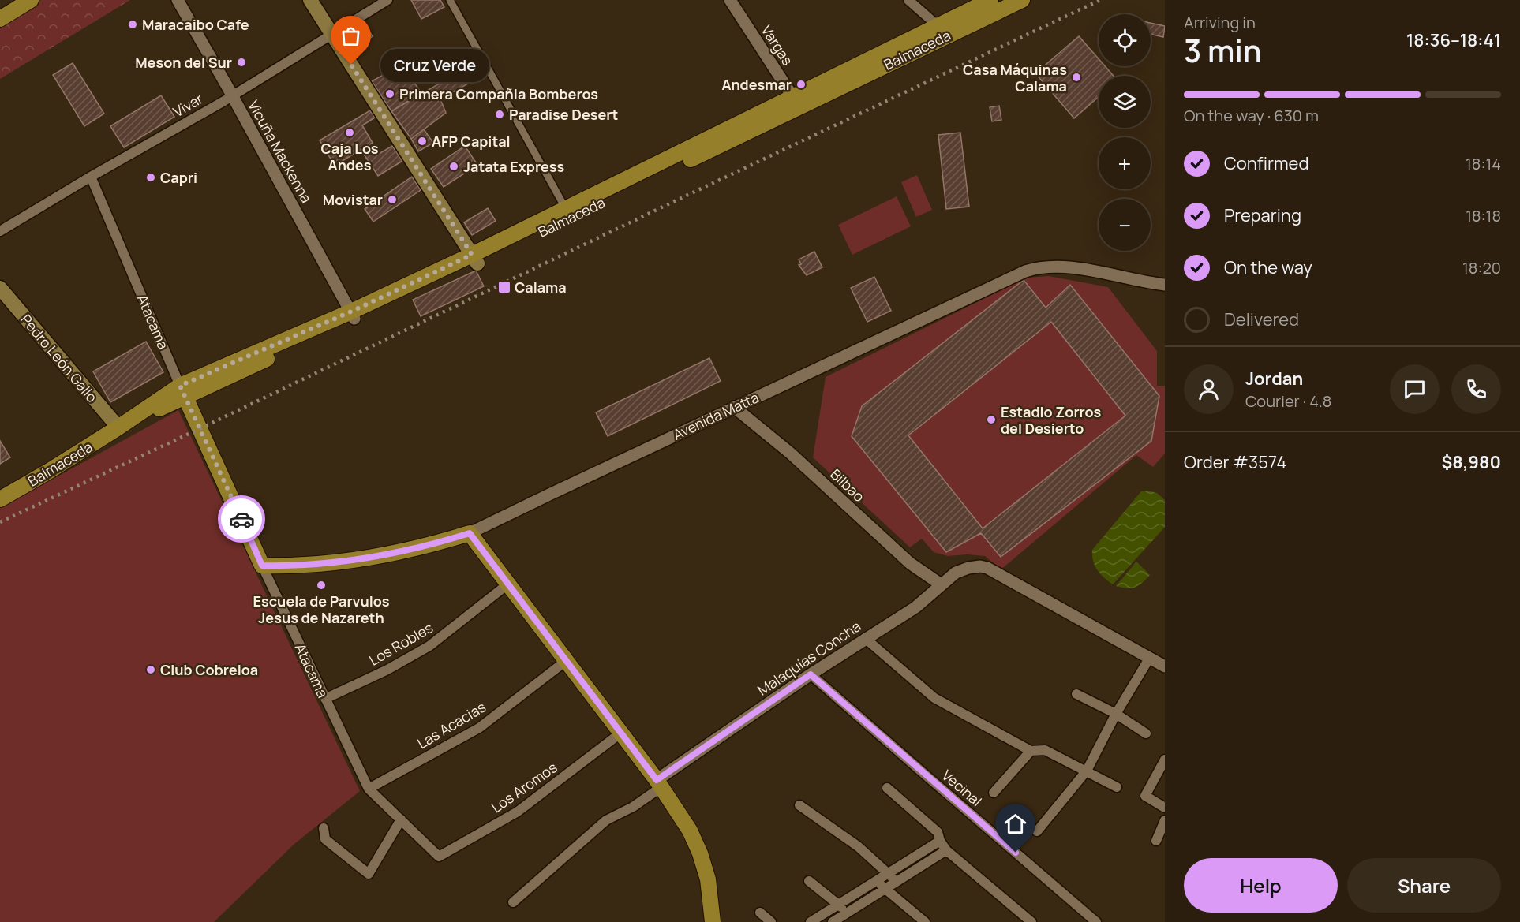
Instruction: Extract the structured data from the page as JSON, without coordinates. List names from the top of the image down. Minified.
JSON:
{"streets":{"main road":["Balmaceda","Atacama","Pedro León Gallo","Avenida Matta"],"street":["Vargas","Vivar","Vicuña Mackenna","Bilbao","Los Robles","Malaquías Concha","Las Acacias","Los Aromos","Vecinal"]},"crossings":[["Vargas","Balmaceda"],["Balmaceda","Vicuña Mackenna"],["Balmaceda","Atacama"],["Balmaceda","Pedro León Gallo"],["Vivar","Vicuña Mackenna"],["Vivar","Atacama"],["Atacama","Avenida Matta"],["Atacama","Los Robles"],["Atacama","Las Acacias"],["Atacama","Los Aromos"],["Avenida Matta","Bilbao"],["Bilbao","Malaquías Concha"],["Malaquías Concha","Vecinal"]],"places":{"other":["Maracaibo Cafe","Meson del Sur","Cruz Verde","Casa Máquinas Calama","Andesmar","Primera Compañia Bomberos","Paradise Desert","Caja Los Andes","AFP Capital","Jatata Express","Capri","Movistar","Estadio Zorros del Desierto","Escuela de Parvulos Jesus de Nazareth","Club Cobreloa"],"transit":["Calama"]},"page":{"heading":["3 min","Arriving in","18:36–18:41"],"panel":["Jordan","Courier · 4.8","Order #3574","$8,980"],"map_buttons":["+","−"],"bubble":"Cruz Verde","bar":"On the way · 630 m","list":[["Confirmed","18:14"],["Preparing","18:18"],["On the way","18:20"],"Delivered"],"buttons":["Help","Share"]}}
